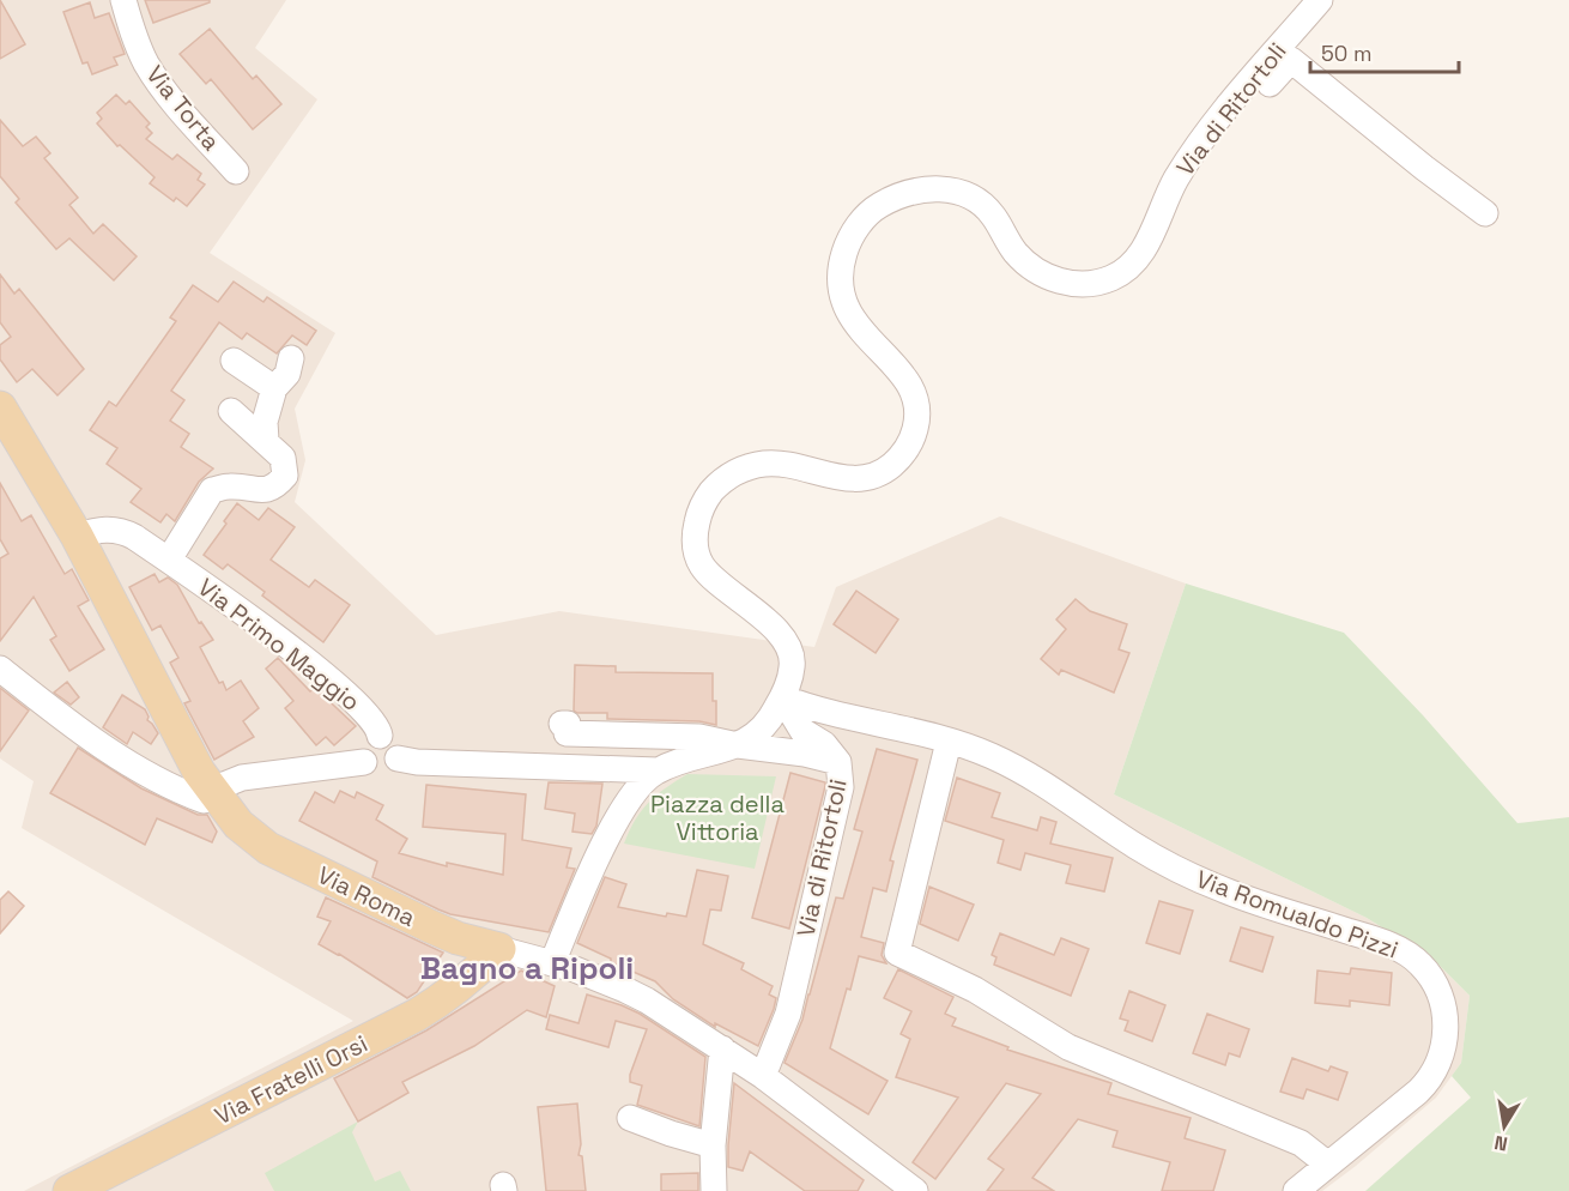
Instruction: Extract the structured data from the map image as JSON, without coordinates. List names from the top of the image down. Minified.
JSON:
{"streets":{"main road":["Via Roma","Via Fratelli Orsi"],"street":["Via Torta","Via di Ritortoli","Via Primo Maggio","Via Romualdo Pizzi"]},"crossings":[["Via di Ritortoli","Via Roma"],["Via di Ritortoli","Via Romualdo Pizzi"],["Via Primo Maggio","Via Roma"],["Via Roma","Via Fratelli Orsi"]],"districts":["Bagno a Ripoli"],"parks":["Piazza della Vittoria"],"scale_bar":"50 m","north":"bottom"}
